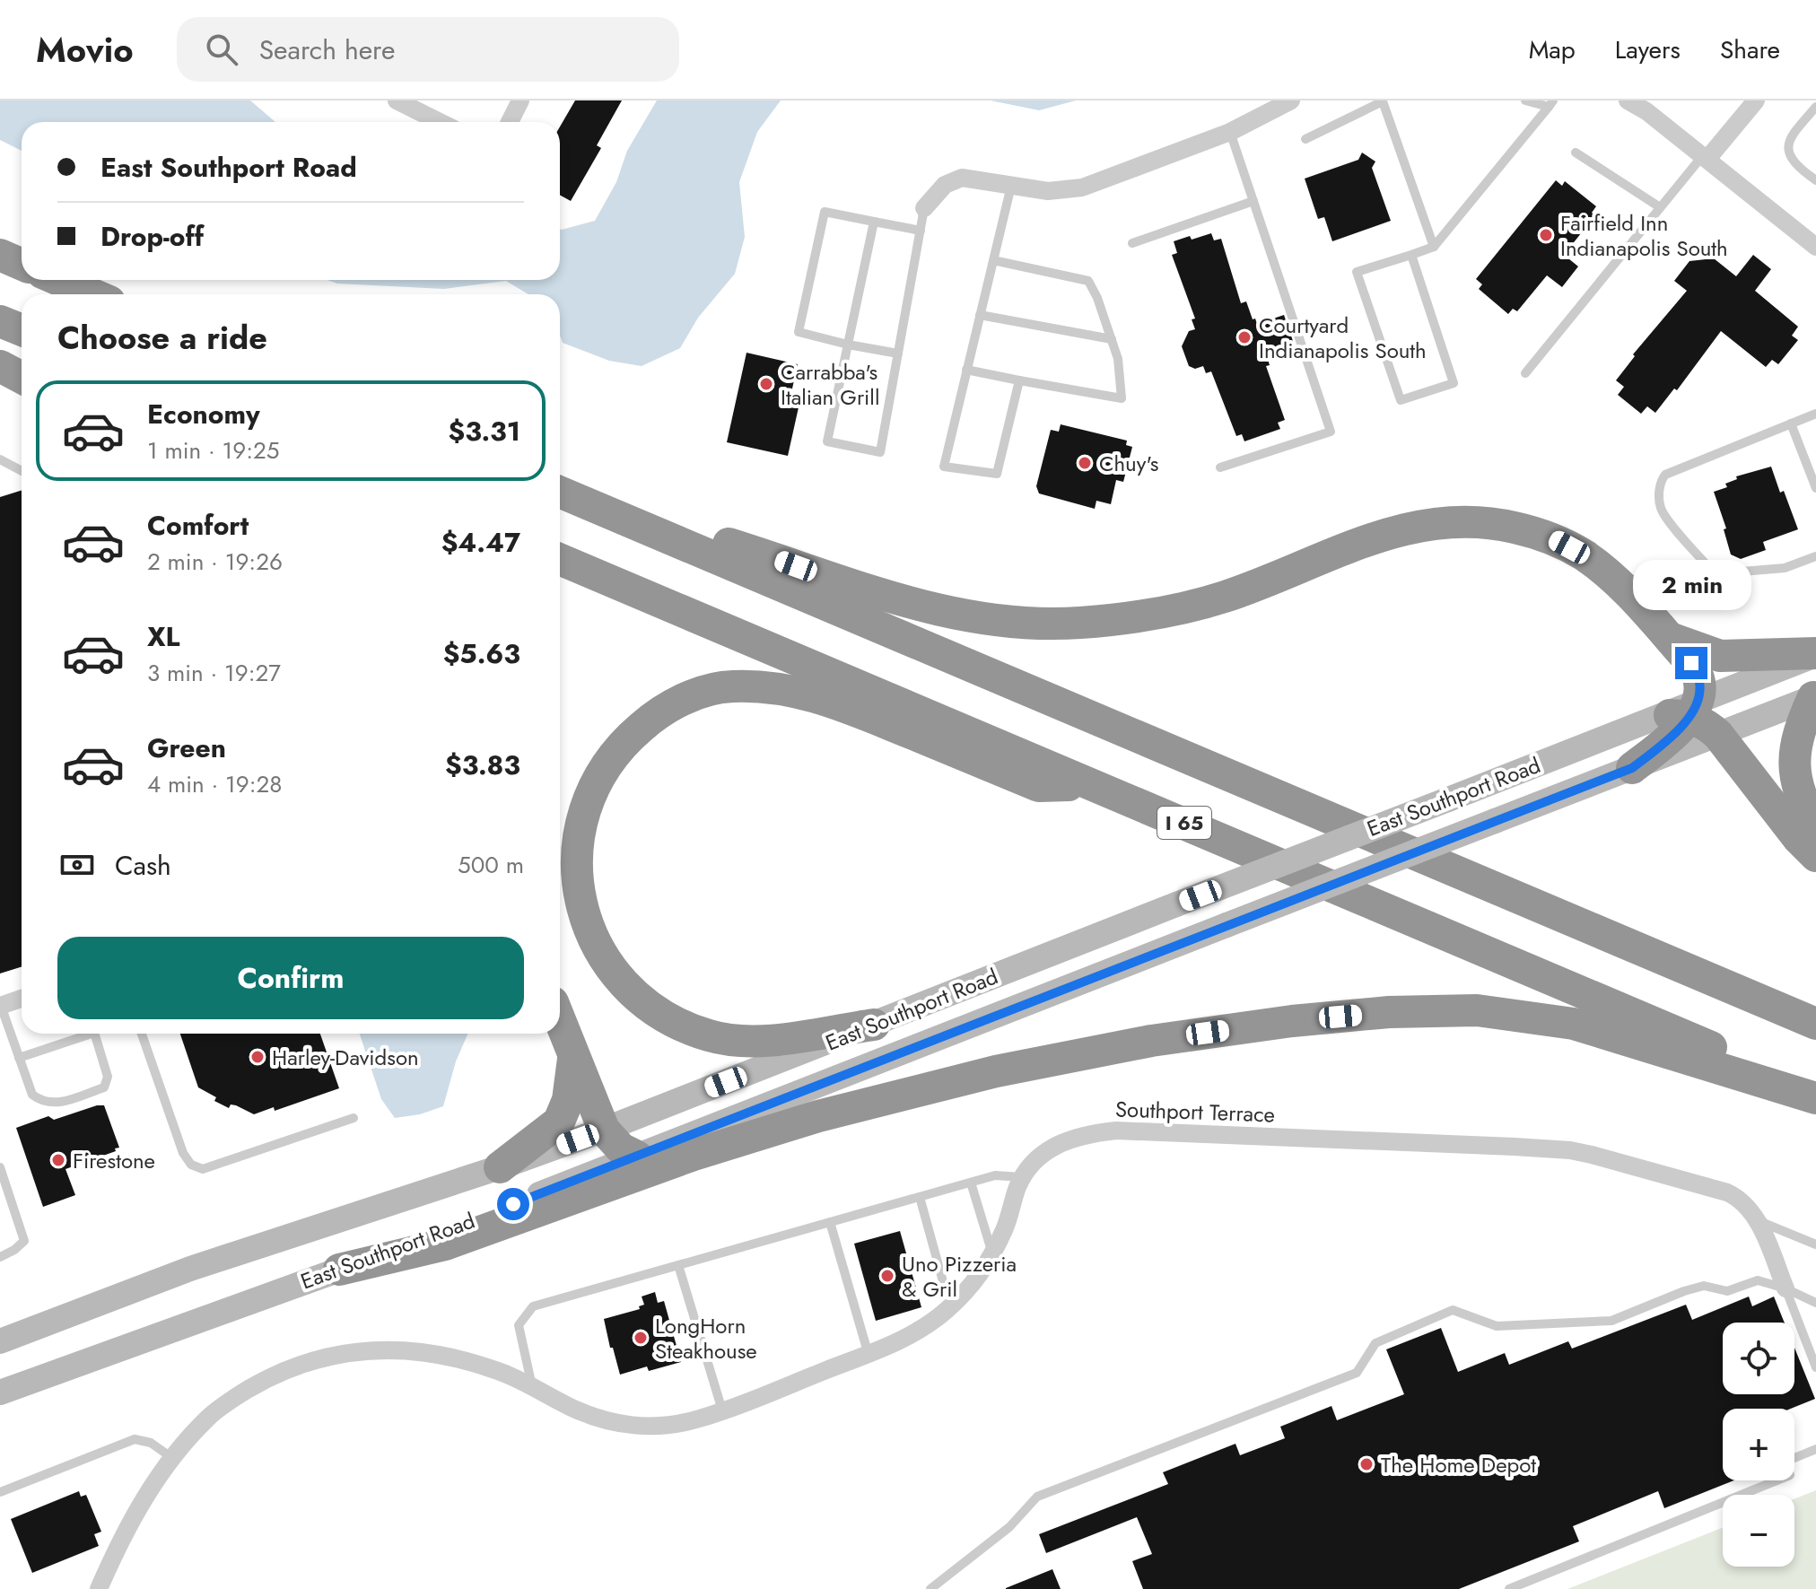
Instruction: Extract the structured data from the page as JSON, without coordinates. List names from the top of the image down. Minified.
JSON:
{"streets":{"highway":["I 65"],"main road":["East Southport Road"],"street":["Southport Terrace"]},"places":["Fairfield Inn Indianapolis South","Courtyard Indianapolis South","Carrabba's Italian Grill","Chuy's","Harley-Davidson","Firestone","Uno Pizzeria & Gril","LongHorn Steakhouse","The Home Depot"],"page":{"header":"Movio","search":"Search here","nav":["Map","Layers","Share"],"banner":["East Southport Road","Drop-off"],"heading":"Choose a ride","list":[{"name":"Economy","note":"1 min · 19:25","value":"$3.31"},{"name":"Comfort","note":"2 min · 19:26","value":"$4.47"},{"name":"XL","note":"3 min · 19:27","value":"$5.63"},{"name":"Green","note":"4 min · 19:28","value":"$3.83"}],"bubble":"2 min","pay":["Cash","500 m"],"buttons":"Confirm","map_buttons":["+","−"]}}
